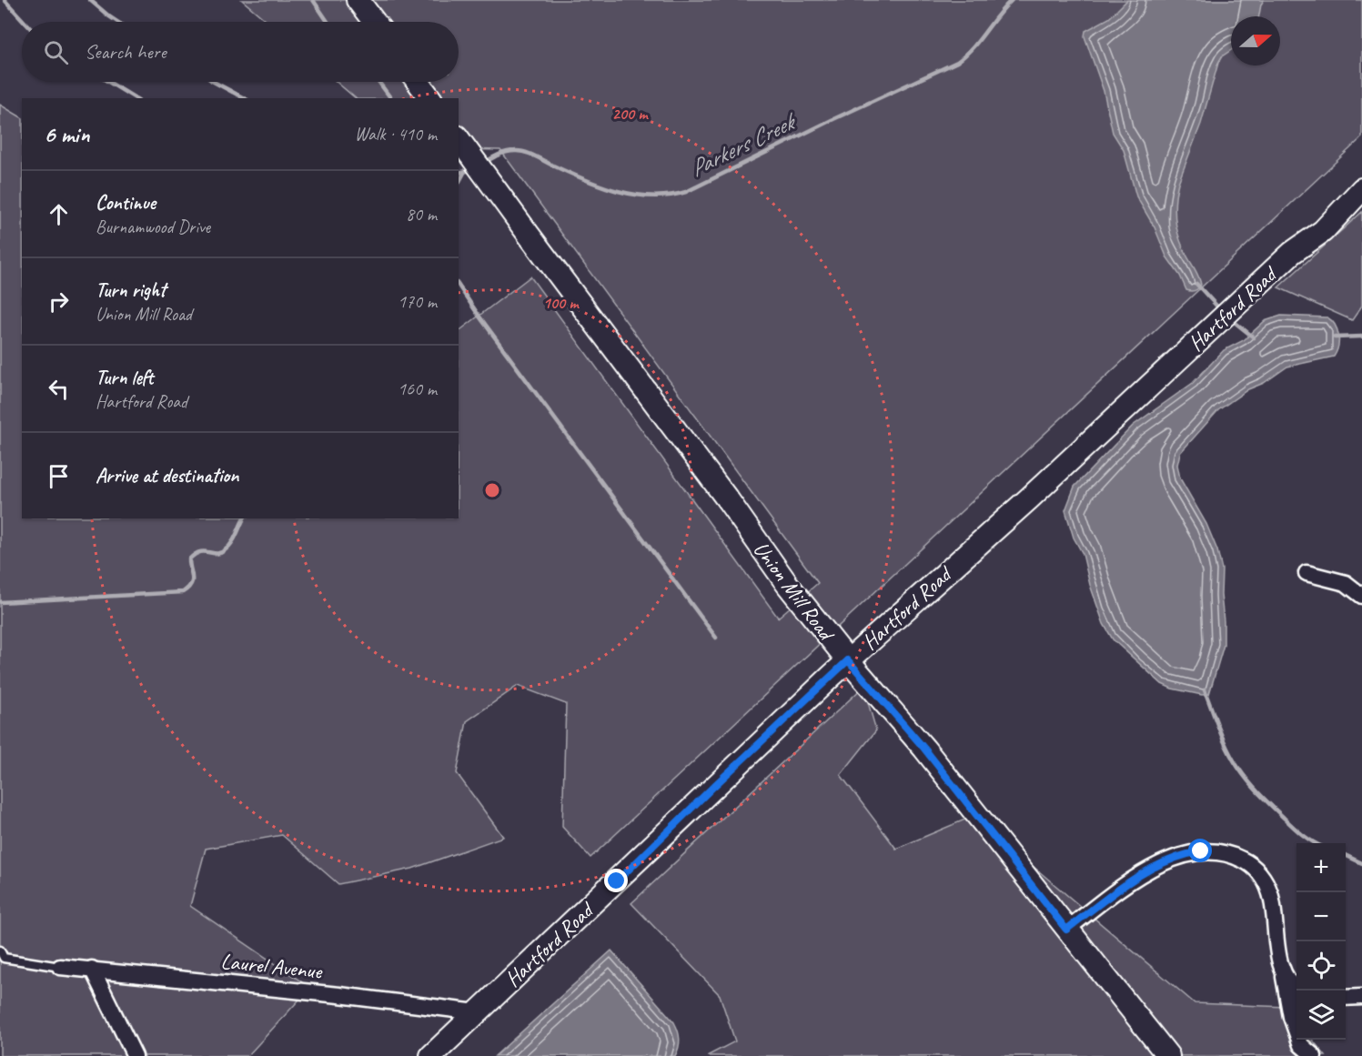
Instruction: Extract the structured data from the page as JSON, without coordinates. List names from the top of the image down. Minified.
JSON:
{"streets":{"street":["Hartford Road","Union Mill Road","Laurel Avenue"]},"crossings":[["Hartford Road","Union Mill Road"],["Hartford Road","Laurel Avenue"]],"water":["Parkers Creek"],"north":"right","page":{"search":"Search here","heading":["6 min","Walk · 410 m"],"list":[["Continue","Burnamwood Drive","80 m"],["Turn right","Union Mill Road","170 m"],["Turn left","Hartford Road","160 m"],"Arrive at destination"],"map_buttons":["+","−"]},"rings":["200 m","100 m"]}
